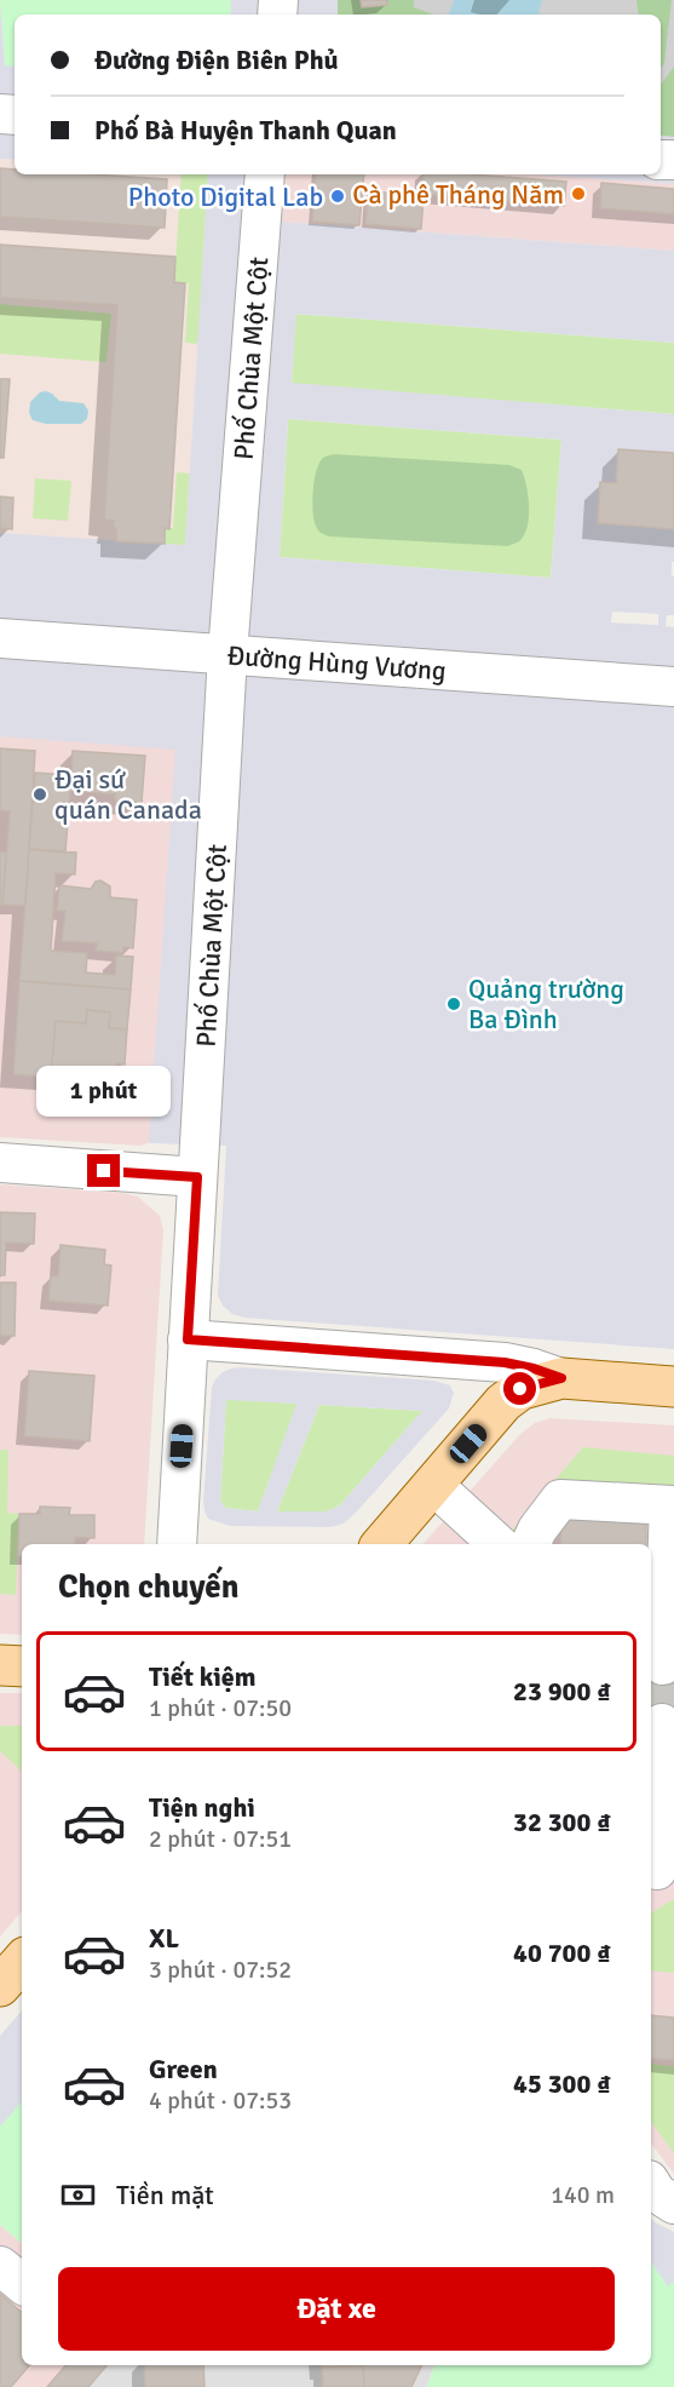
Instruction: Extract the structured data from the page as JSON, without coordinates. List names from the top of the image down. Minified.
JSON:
{"streets":{"street":["Phố Chùa Một Cột","Đường Hùng Vương"]},"crossings":[["Phố Chùa Một Cột","Đường Hùng Vương"]],"places":["Cà phê Tháng Năm","Photo Digital Lab","Đại sứ quán Canada","Quảng trường Ba Đình"],"page":{"banner":["Đường Điện Biên Phủ","Phố Bà Huyện Thanh Quan"],"bubble":"1 phút","heading":"Chọn chuyến","list":[{"name":"Tiết kiệm","note":"1 phút · 07:50","value":"23 900 ₫"},{"name":"Tiện nghi","note":"2 phút · 07:51","value":"32 300 ₫"},{"name":"XL","note":"3 phút · 07:52","value":"40 700 ₫"},{"name":"Green","note":"4 phút · 07:53","value":"45 300 ₫"}],"pay":["Tiền mặt","140 m"],"buttons":"Đặt xe"}}
